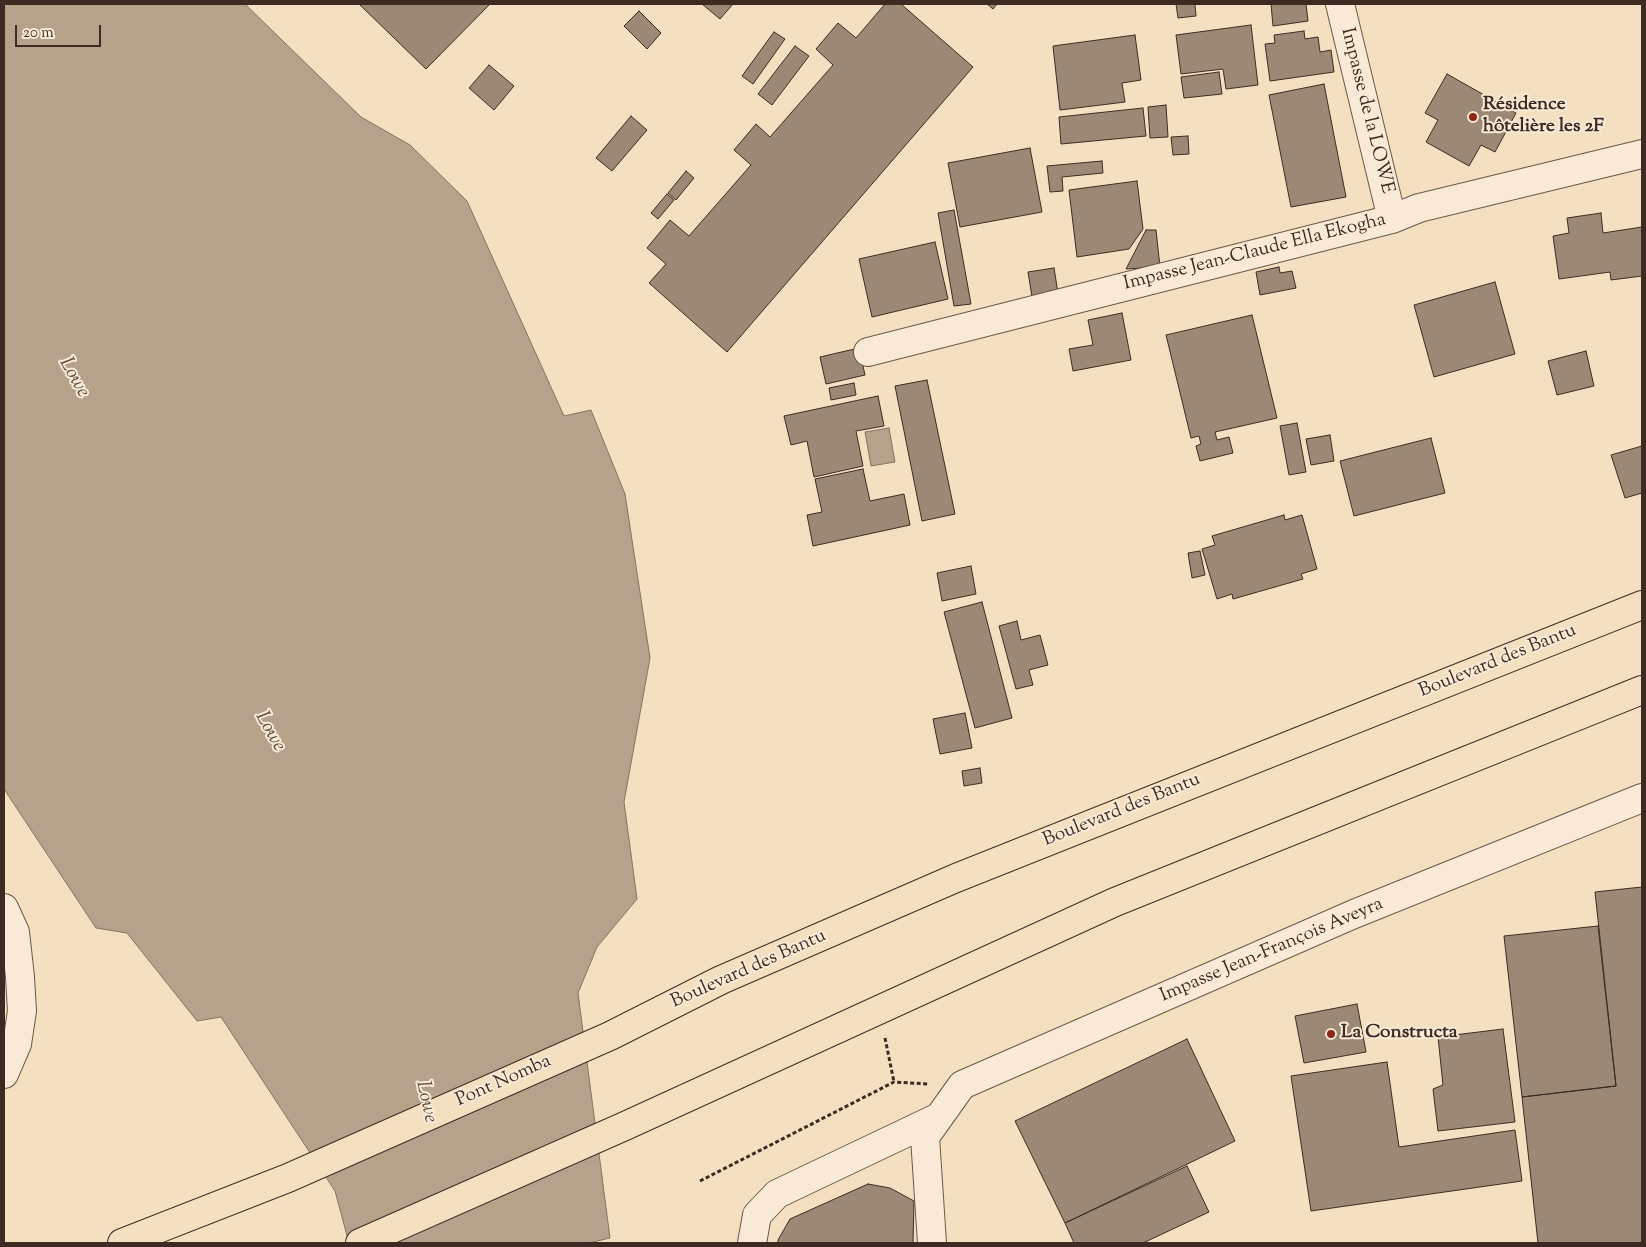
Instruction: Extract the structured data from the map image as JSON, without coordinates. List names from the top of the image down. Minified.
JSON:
{"streets":{"highway":["Boulevard des Bantu","Pont Nomba"],"street":["Impasse de la LOWE","Impasse Jean-Claude Ella Ekogha","Impasse Jean-François Aveyra"]},"crossings":[["Impasse de la LOWE","Impasse Jean-Claude Ella Ekogha"],["Boulevard des Bantu","Pont Nomba"]],"water":["Lowe"],"places":["Résidence hôtelière les 2F","La Constructa"],"scale_bar":"20 m"}
